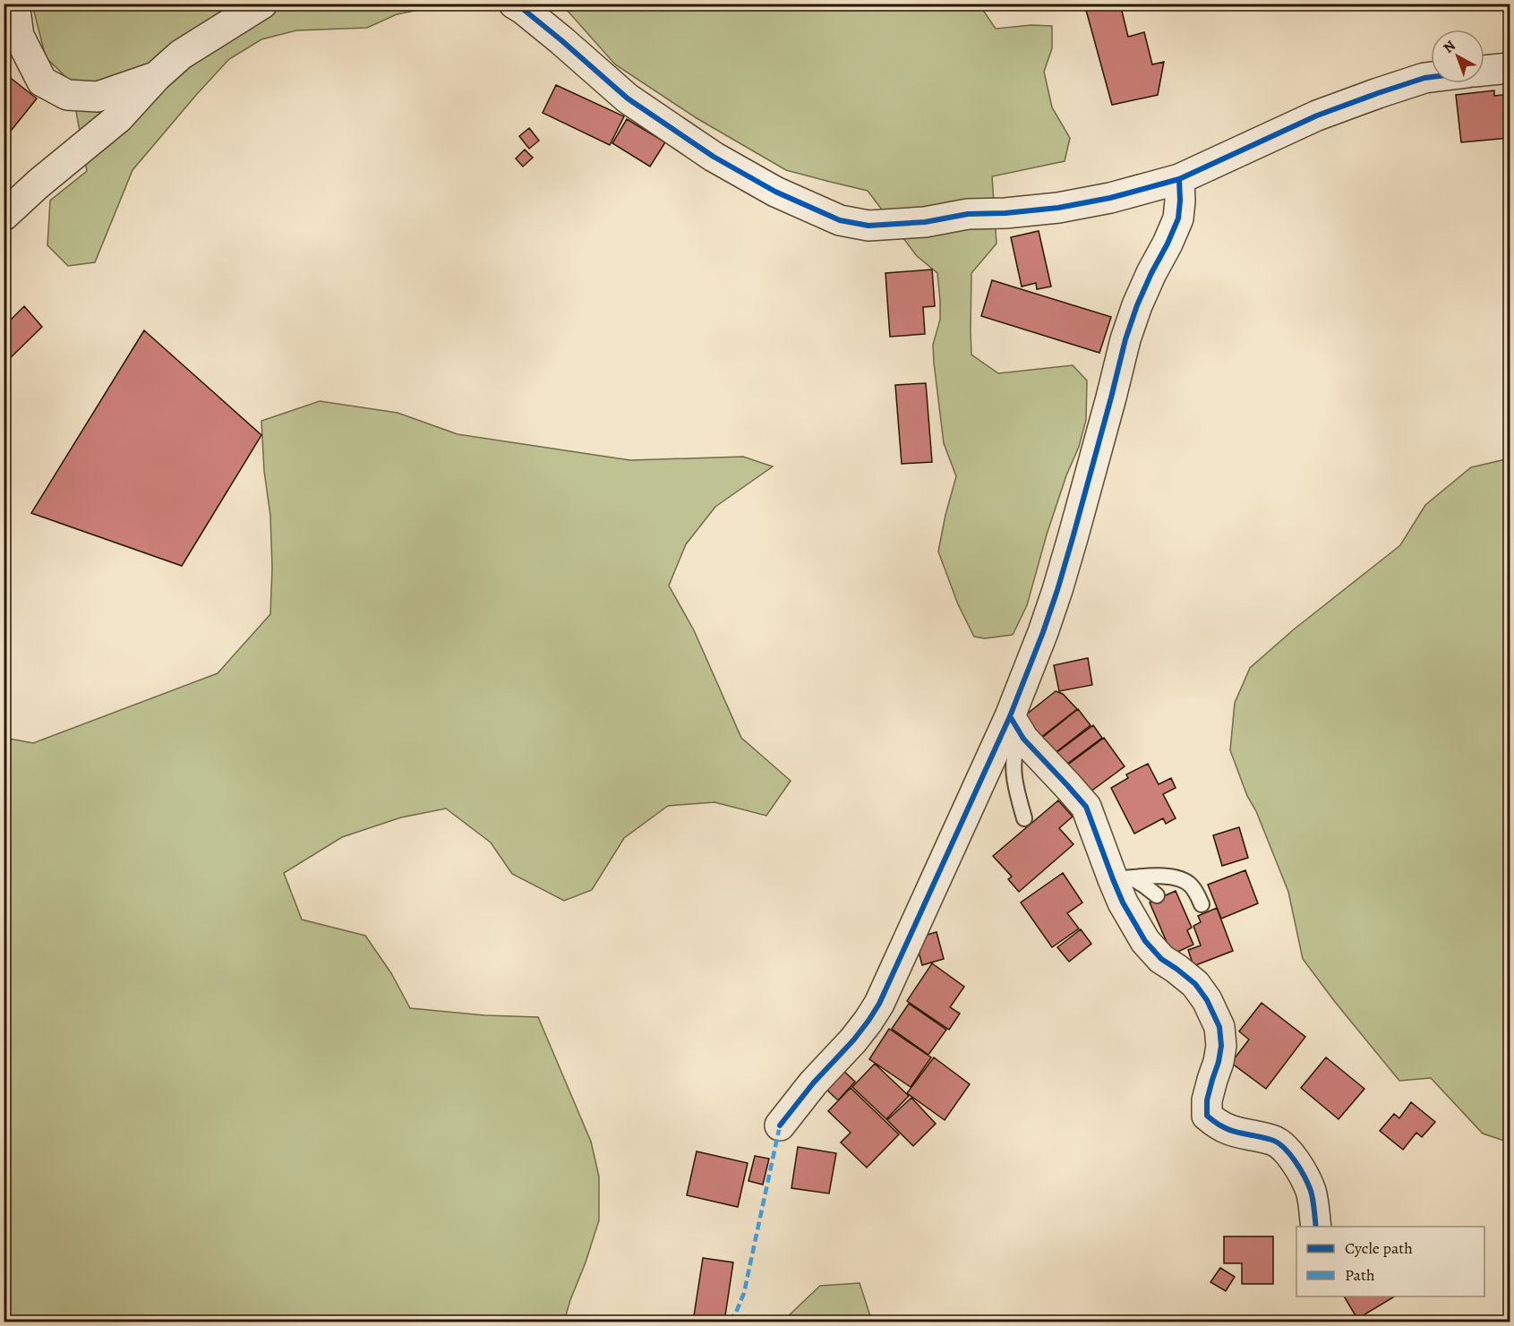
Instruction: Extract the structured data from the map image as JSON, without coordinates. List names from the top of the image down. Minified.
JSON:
{"legend":["Cycle path","Path"],"north":"top left"}
